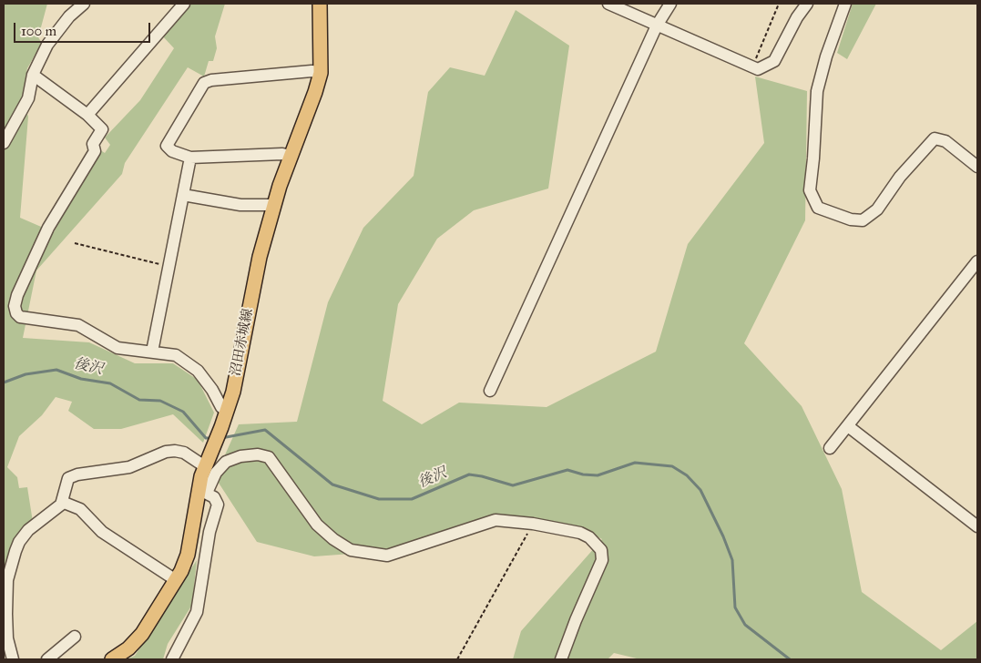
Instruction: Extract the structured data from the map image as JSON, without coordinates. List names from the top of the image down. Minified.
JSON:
{"streets":{"main road":["沼田赤城線"]},"water":["後沢"],"scale_bar":"100 m"}
